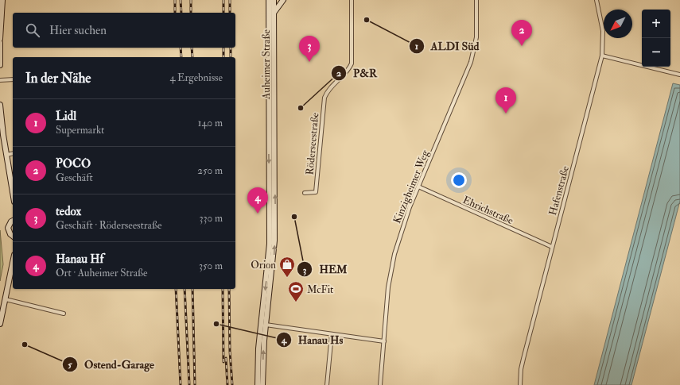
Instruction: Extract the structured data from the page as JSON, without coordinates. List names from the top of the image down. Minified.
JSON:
{"streets":{"main road":["Auheimer Straße"],"street":["Röderseestraße","Kinzigheimer Weg","Hafenstraße","Ehrichstraße"]},"crossings":[["Kinzigheimer Weg","Ehrichstraße"],["Hafenstraße","Ehrichstraße"]],"places":{"other":["ALDI Süd","P&R","HEM","Hanau Hs","Ostend-Garage"],"shop":["Orion"],"sports":["McFit"]},"north":"bottom left","page":{"map_buttons":["+","−"],"search":"Hier suchen","pins":["2","3","1","4"],"heading":["In der Nähe","4 Ergebnisse"],"list":[{"mark":"1","name":"Lidl","note":"Supermarkt","value":"140 m"},{"mark":"2","name":"POCO","note":"Geschäft","value":"250 m"},{"mark":"3","name":"tedox","note":"Geschäft · Röderseestraße","value":"330 m"},{"mark":"4","name":"Hanau Hf","note":"Ort · Auheimer Straße","value":"350 m"}]}}
